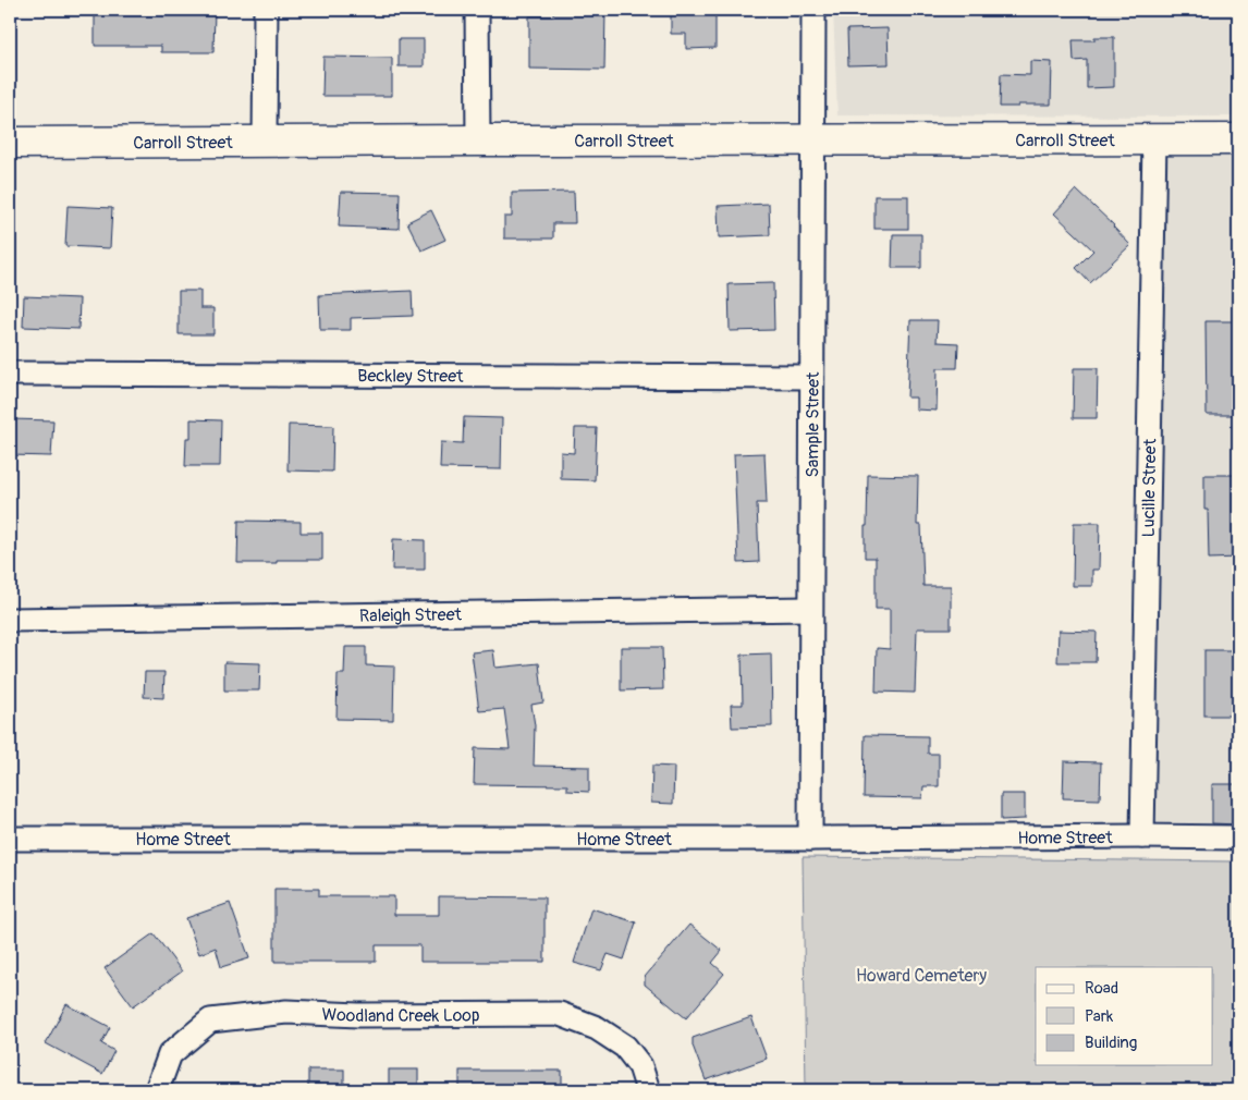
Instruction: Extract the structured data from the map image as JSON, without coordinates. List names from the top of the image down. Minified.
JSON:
{"streets":{"main road":["Carroll Street"],"street":["Beckley Street","Sample Street","Lucille Street","Raleigh Street","Home Street","Woodland Creek Loop"]},"crossings":[["Carroll Street","Sample Street"],["Carroll Street","Lucille Street"],["Beckley Street","Sample Street"],["Sample Street","Raleigh Street"],["Sample Street","Home Street"],["Lucille Street","Home Street"]],"parks":["Howard Cemetery"],"legend":["Road","Park","Building"]}
